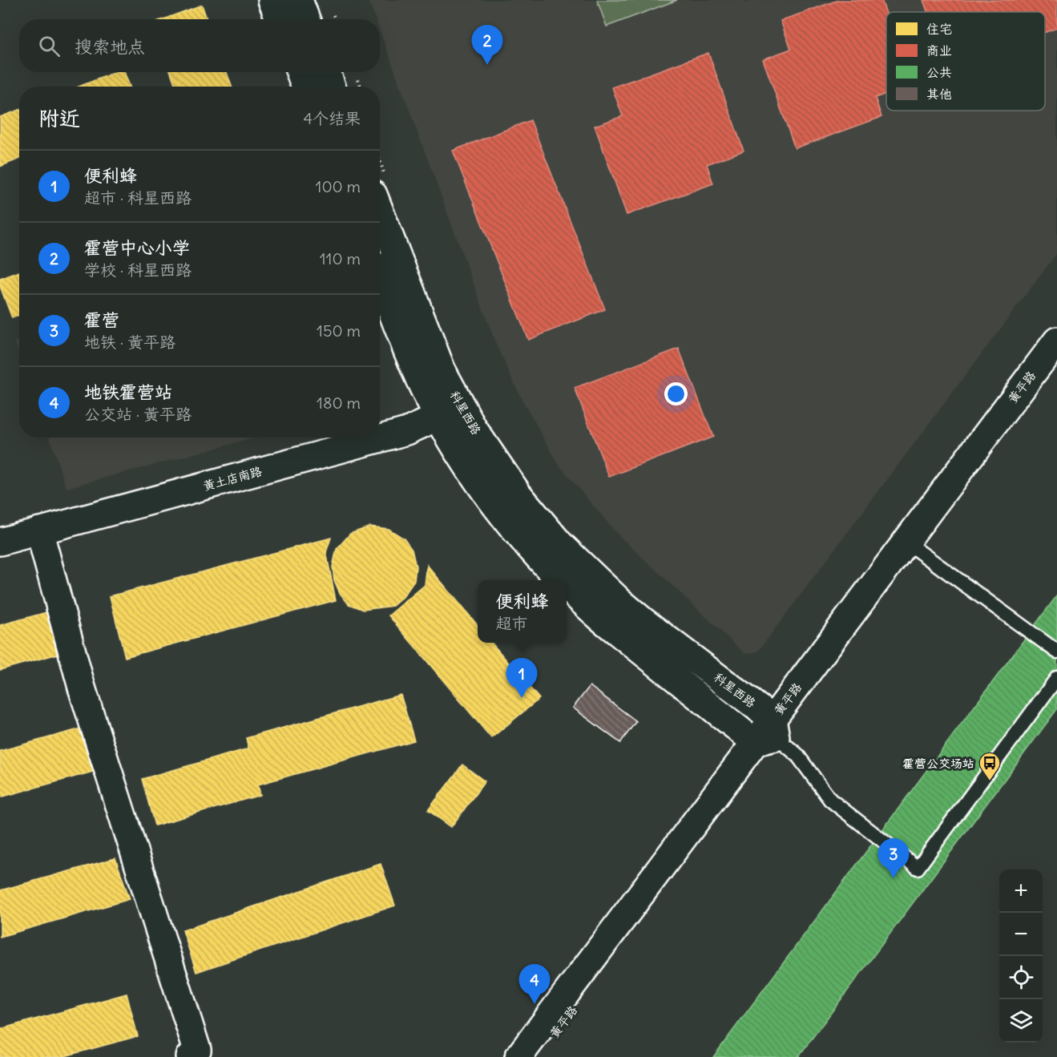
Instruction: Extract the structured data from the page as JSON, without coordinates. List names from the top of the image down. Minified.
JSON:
{"streets":{"street":["黄平路","科星西路","黄土店南路"]},"crossings":[["黄平路","科星西路"],["科星西路","黄土店南路"]],"places":{"bus stop":["霍营公交场站"]},"legend":["住宅","商业","公共","其他"],"page":{"search":"搜索地点","pins":["2","1","3","4"],"heading":["附近","4个结果"],"list":[{"mark":"1","name":"便利蜂","note":"超市 · 科星西路","value":"100 m"},{"mark":"2","name":"霍营中心小学","note":"学校 · 科星西路","value":"110 m"},{"mark":"3","name":"霍营","note":"地铁 · 黄平路","value":"150 m"},{"mark":"4","name":"地铁霍营站","note":"公交站 · 黄平路","value":"180 m"}],"popup":["便利蜂","超市"],"map_buttons":["+","−"]}}
